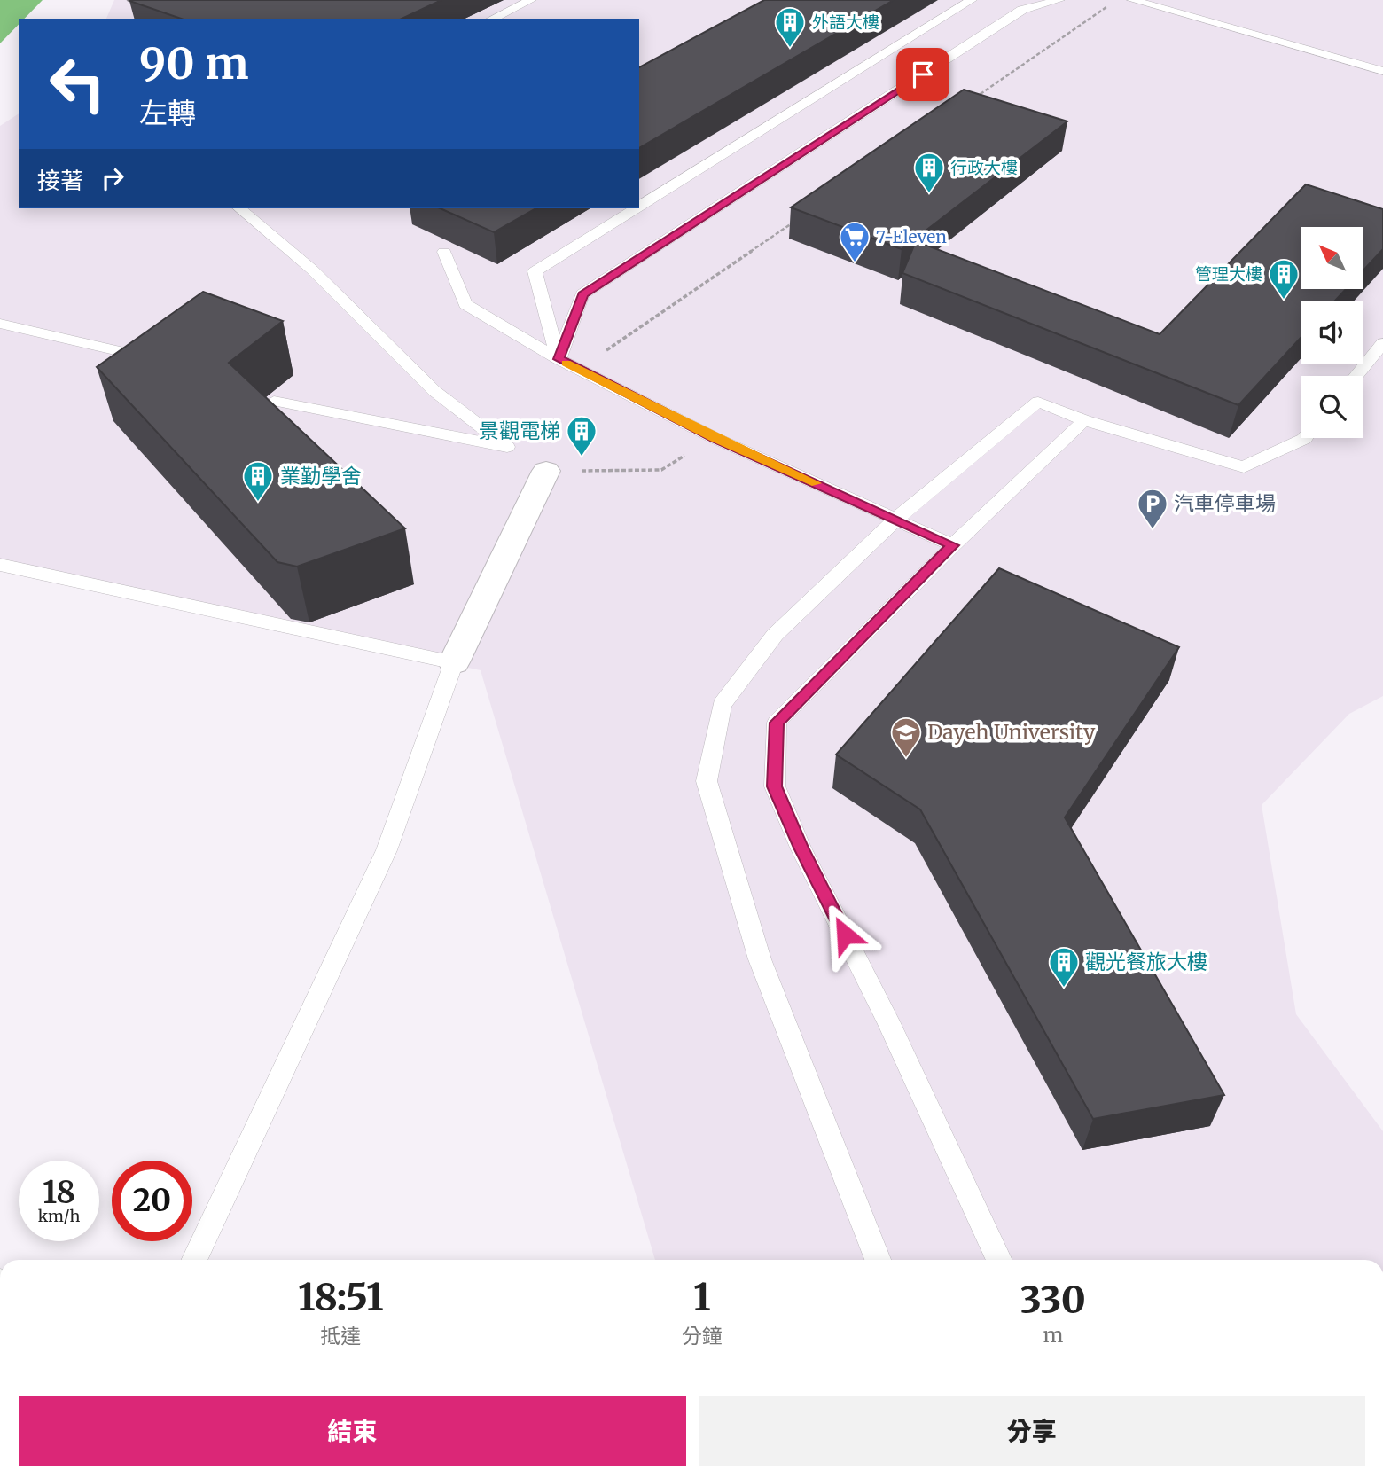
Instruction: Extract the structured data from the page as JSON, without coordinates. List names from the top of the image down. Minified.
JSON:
{"places":{"building":["外語大樓","行政大樓","管理大樓","景觀電梯","業勤學舍","觀光餐旅大樓"],"supermarket":["7-Eleven"],"parking":["汽車停車場"],"school or university":["Dayeh University"]},"north":"top left","page":{"turn":["90 m","左轉"],"then":"接著","speed":"18 km/h","limit":"20","eta":["18:51","抵達","1","分鐘","330","m"],"buttons":["結束","分享"]}}
